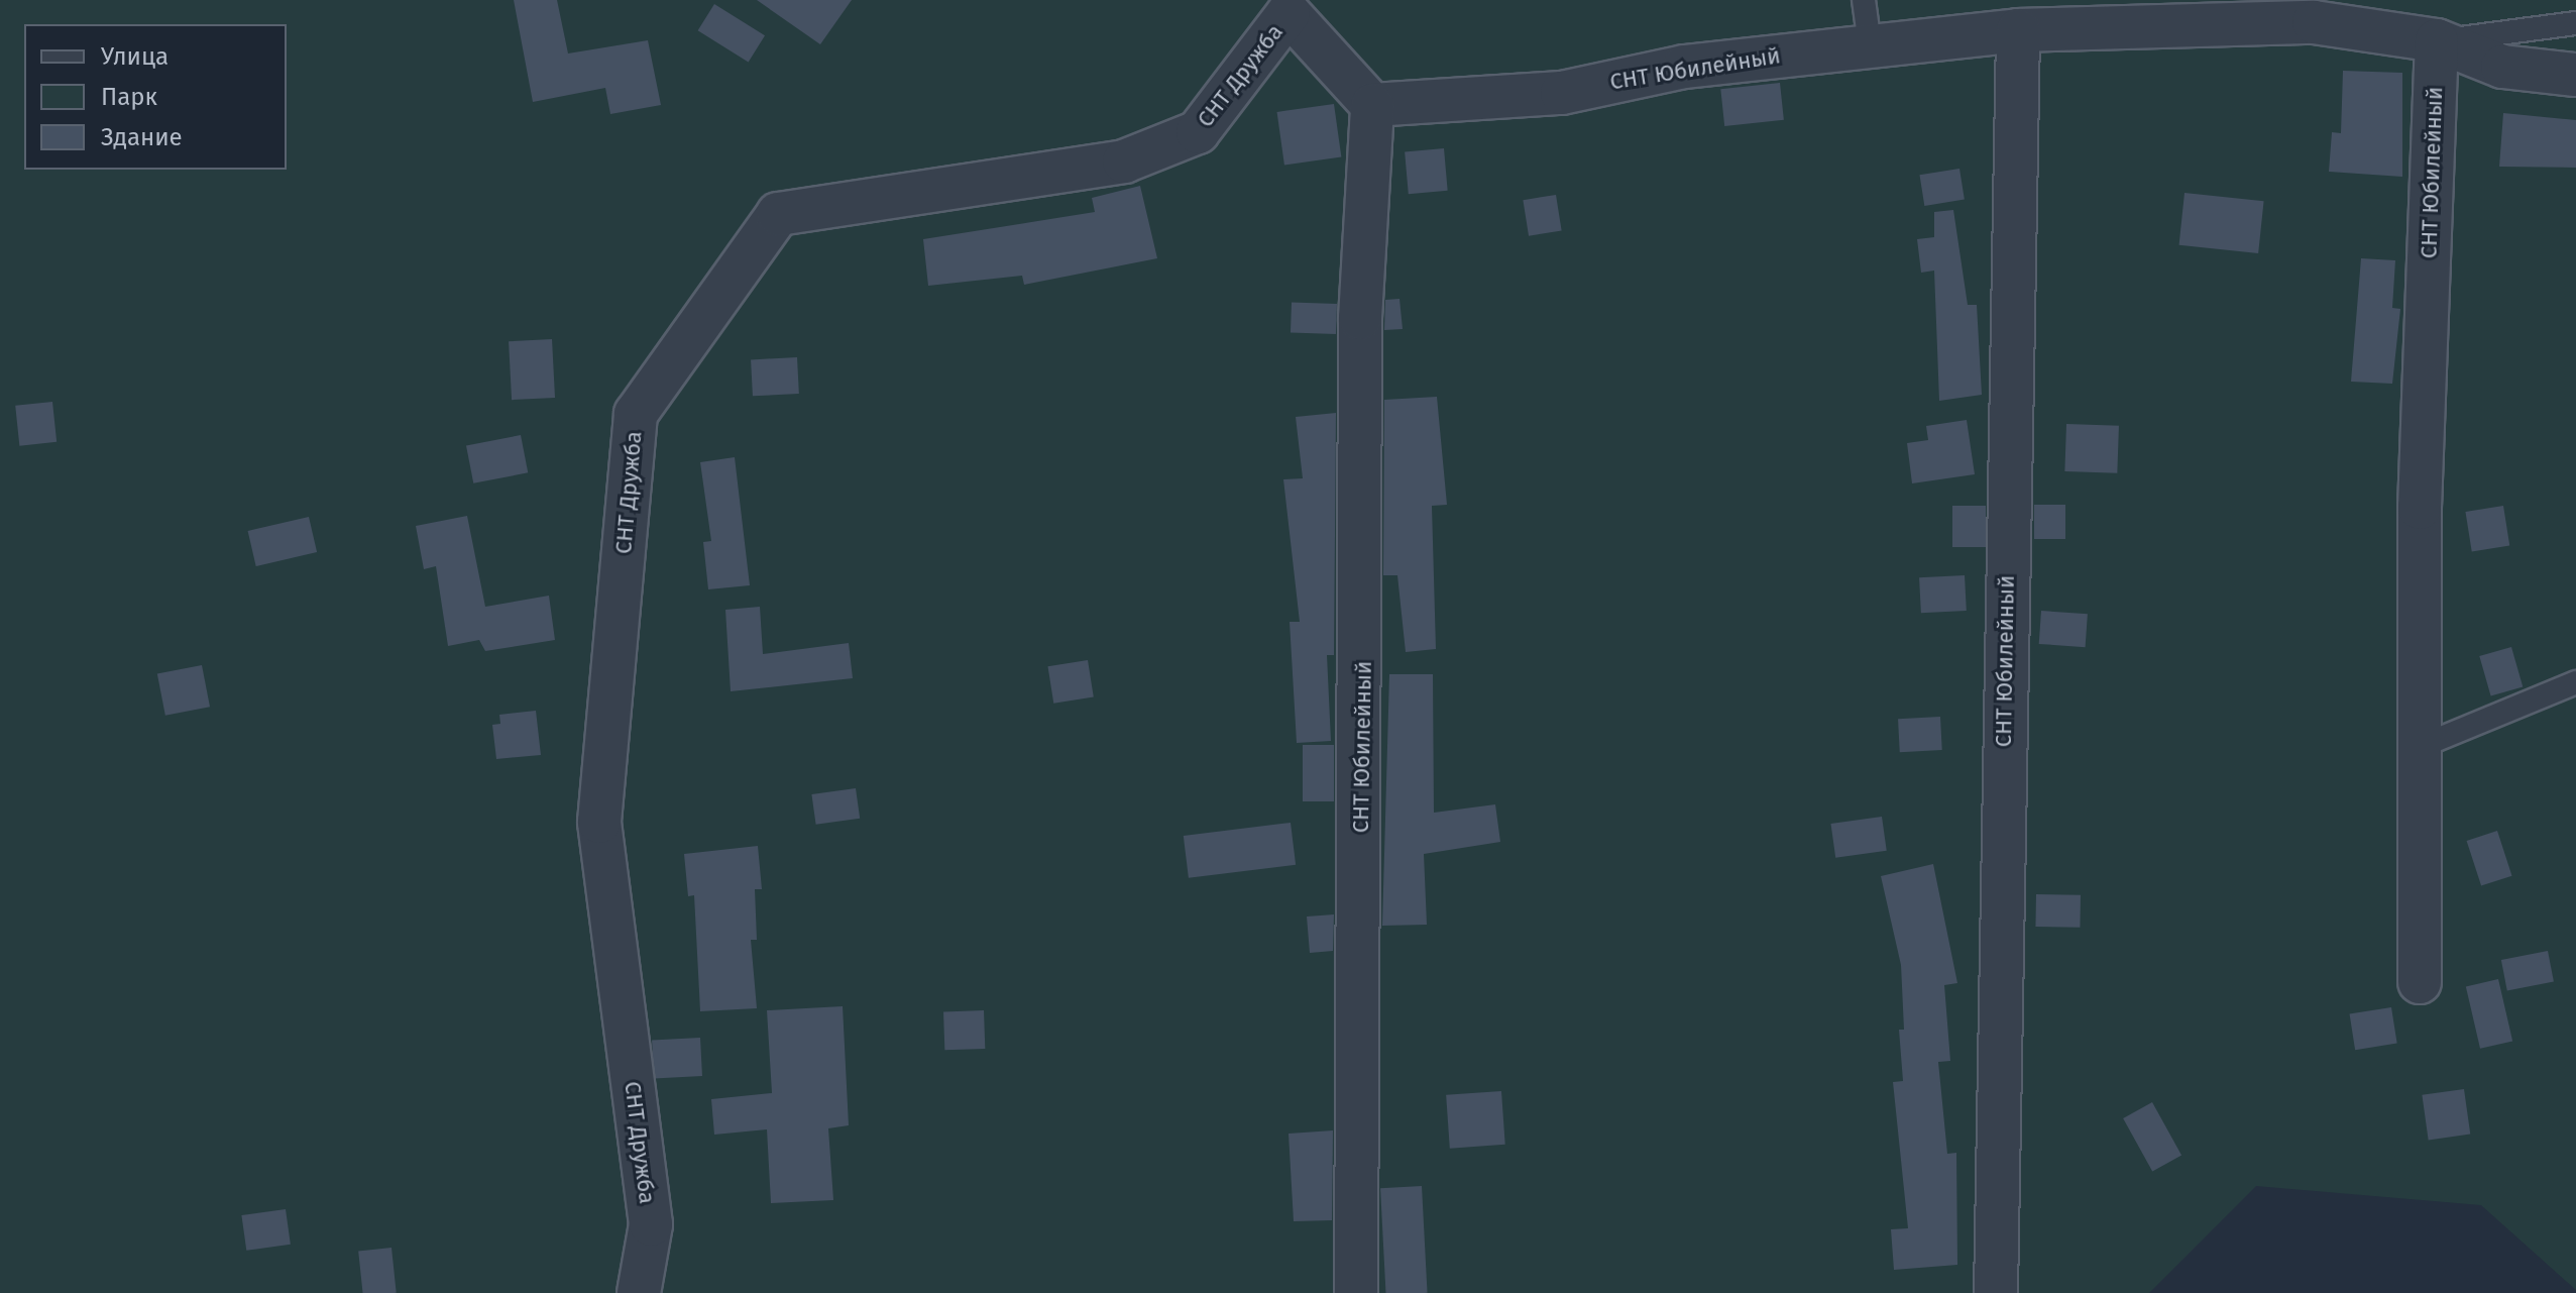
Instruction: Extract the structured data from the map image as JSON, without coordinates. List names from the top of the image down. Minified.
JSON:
{"streets":{"street":["СНТ Юбилейный","СНТ Дружба"]},"legend":["Улица","Парк","Здание"]}
